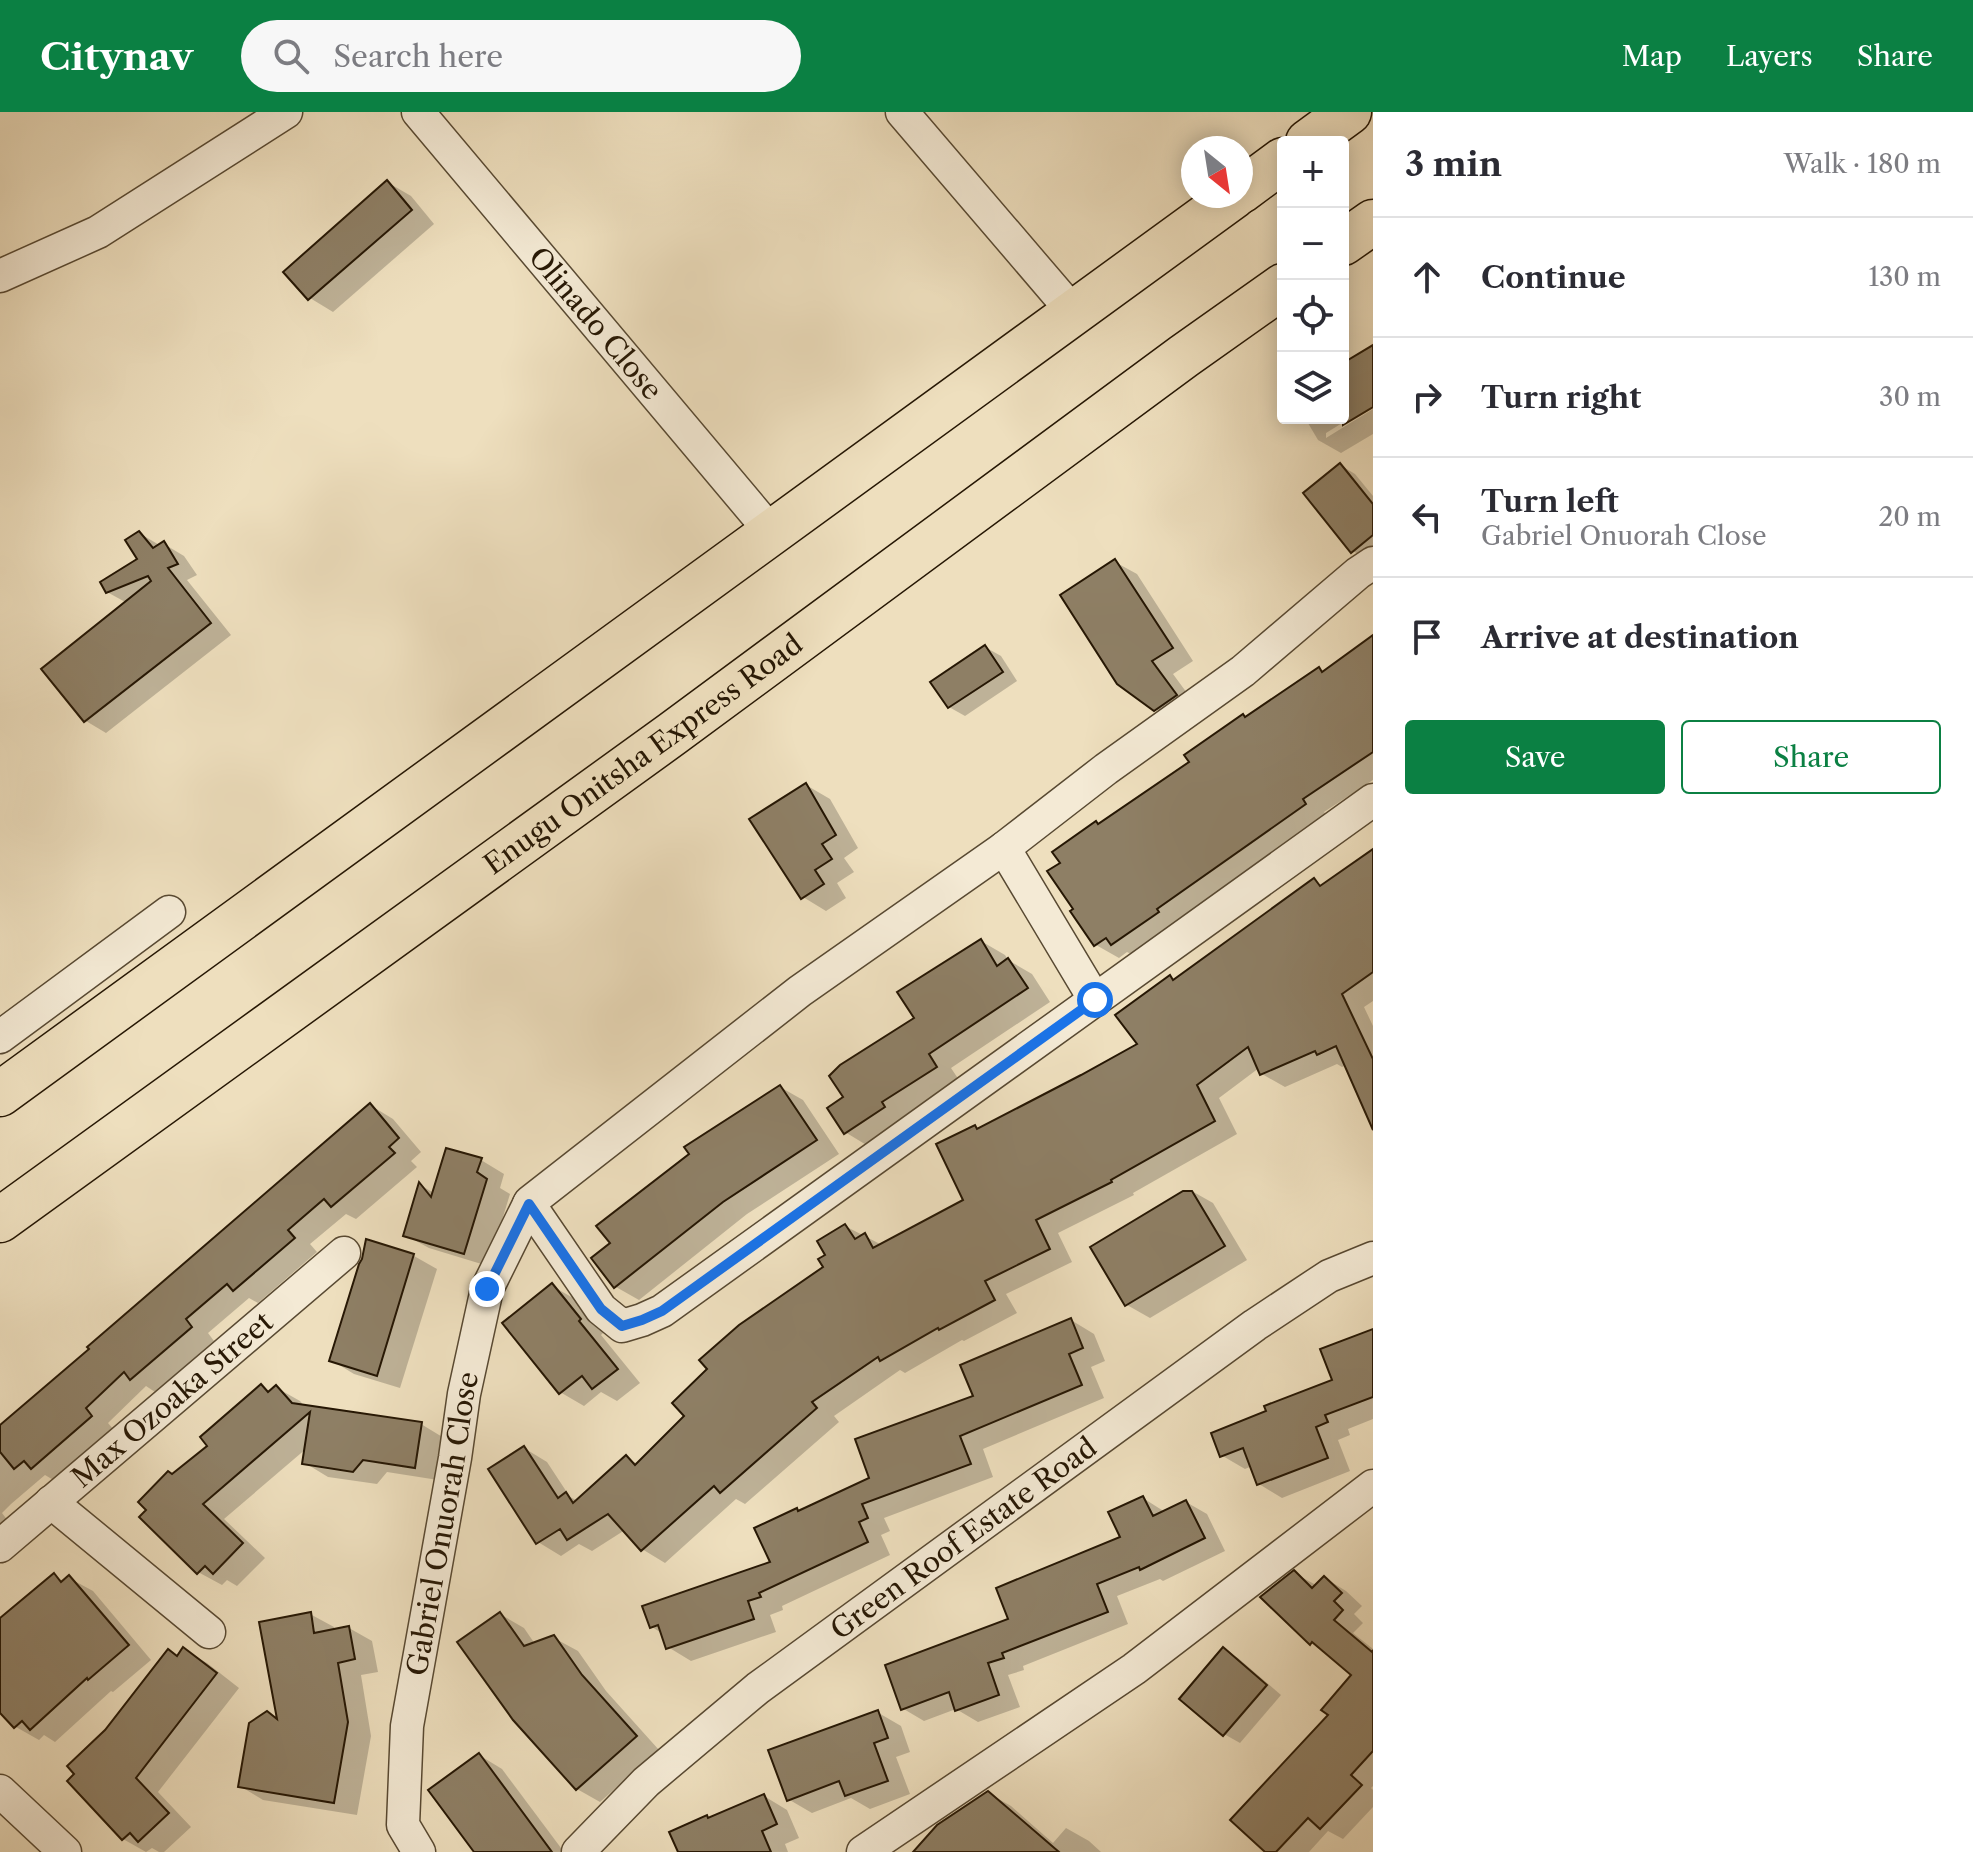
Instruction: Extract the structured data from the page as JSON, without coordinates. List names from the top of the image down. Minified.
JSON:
{"streets":{"highway":["Enugu Onitsha Express Road"],"street":["Olinado Close","Max Ozoaka Street","Gabriel Onuorah Close","Green Roof Estate Road"]},"north":"bottom right","page":{"header":"Citynav","search":"Search here","nav":["Map","Layers","Share"],"heading":["3 min","Walk · 180 m"],"map_buttons":["+","−"],"list":[["Continue","130 m"],["Turn right","30 m"],["Turn left","Gabriel Onuorah Close","20 m"],"Arrive at destination"],"buttons":["Save","Share"]}}
